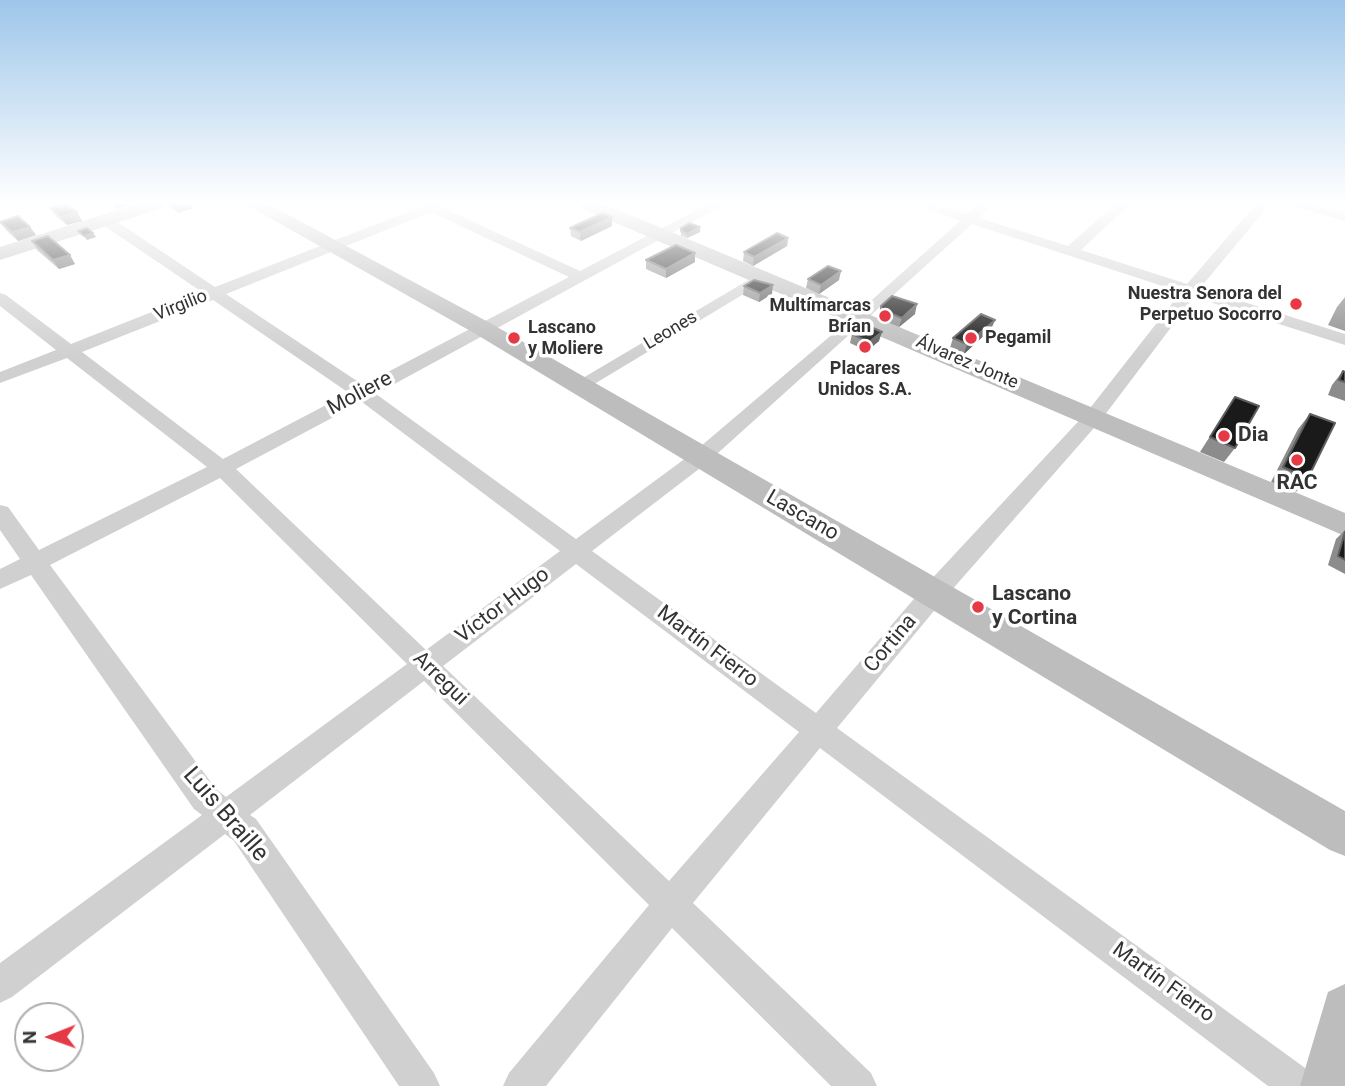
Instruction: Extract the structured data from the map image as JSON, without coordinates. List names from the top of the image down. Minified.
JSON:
{"streets":{"street":["Virgilio","Leones","Álvarez Jonte","Moliere","Lascano","Víctor Hugo","Cortina","Martín Fierro","Arregui","Luis Braille"]},"crossings":[["Virgilio","Martín Fierro"],["Virgilio","Arregui"],["Leones","Álvarez Jonte"],["Leones","Lascano"],["Álvarez Jonte","Víctor Hugo"],["Álvarez Jonte","Cortina"],["Moliere","Lascano"],["Moliere","Martín Fierro"],["Moliere","Arregui"],["Moliere","Luis Braille"],["Lascano","Víctor Hugo"],["Lascano","Cortina"],["Víctor Hugo","Martín Fierro"],["Víctor Hugo","Arregui"],["Víctor Hugo","Luis Braille"],["Cortina","Martín Fierro"],["Cortina","Arregui"]],"places":["Nuestra Senora del Perpetuo Socorro","Multímarcas Brían","Lascano y Moliere","Pegamil","Placares Unidos S.A.","Dia","RAC","Lascano y Cortina"],"north":"left"}
